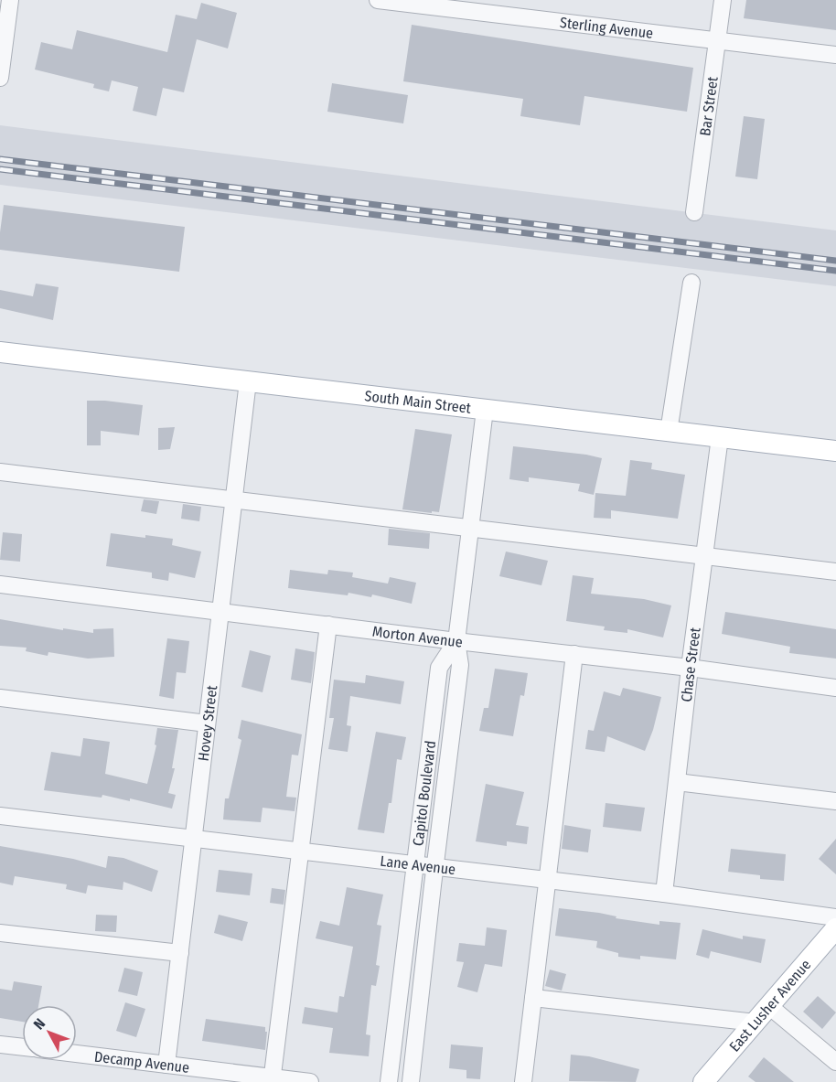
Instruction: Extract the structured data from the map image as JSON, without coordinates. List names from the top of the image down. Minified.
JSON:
{"streets":{"main road":["South Main Street","East Lusher Avenue"],"street":["Sterling Avenue","Bar Street","Morton Avenue","Chase Street","Hovey Street","Capitol Boulevard","Lane Avenue","Decamp Avenue"]},"crossings":[["Sterling Avenue","Bar Street"],["South Main Street","Chase Street"],["South Main Street","Hovey Street"],["South Main Street","Capitol Boulevard"],["Morton Avenue","Chase Street"],["Morton Avenue","Hovey Street"],["Morton Avenue","Capitol Boulevard"],["Chase Street","Lane Avenue"],["Hovey Street","Lane Avenue"],["Hovey Street","Decamp Avenue"],["Capitol Boulevard","Lane Avenue"]],"north":"top left"}
